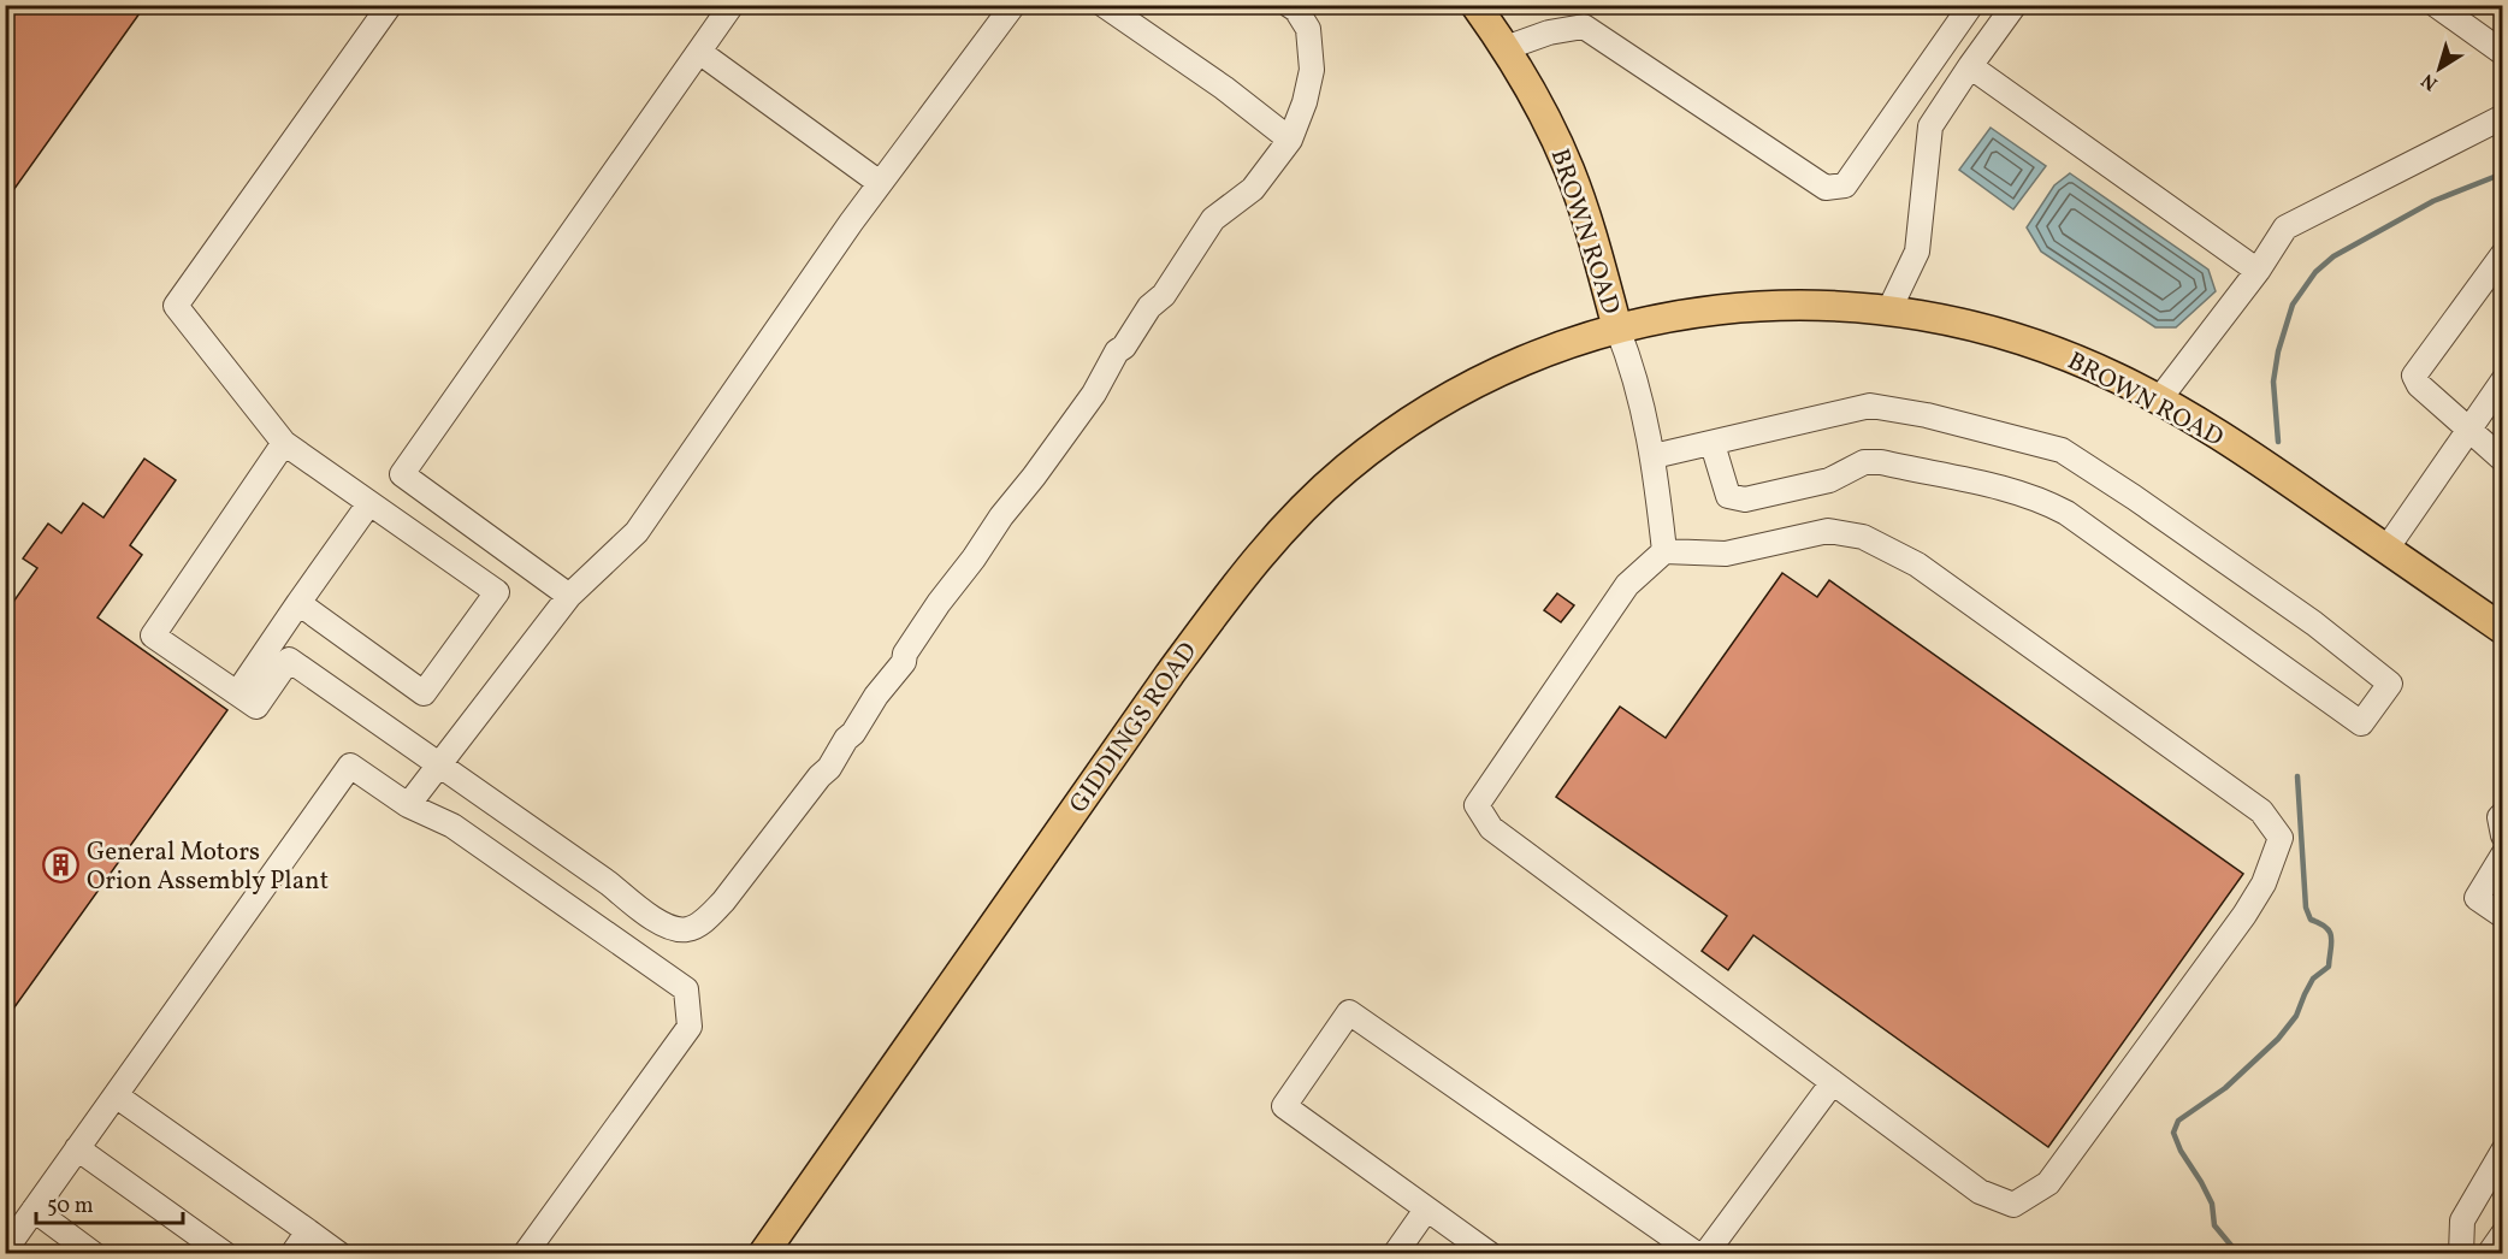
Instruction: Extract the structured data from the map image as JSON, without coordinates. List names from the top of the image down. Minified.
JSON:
{"streets":{"main road":["BROWN ROAD","GIDDINGS ROAD"]},"crossings":[["BROWN ROAD","GIDDINGS ROAD"]],"places":{"building":["General Motors Orion Assembly Plant"]},"scale_bar":"50 m","north":"bottom left"}
